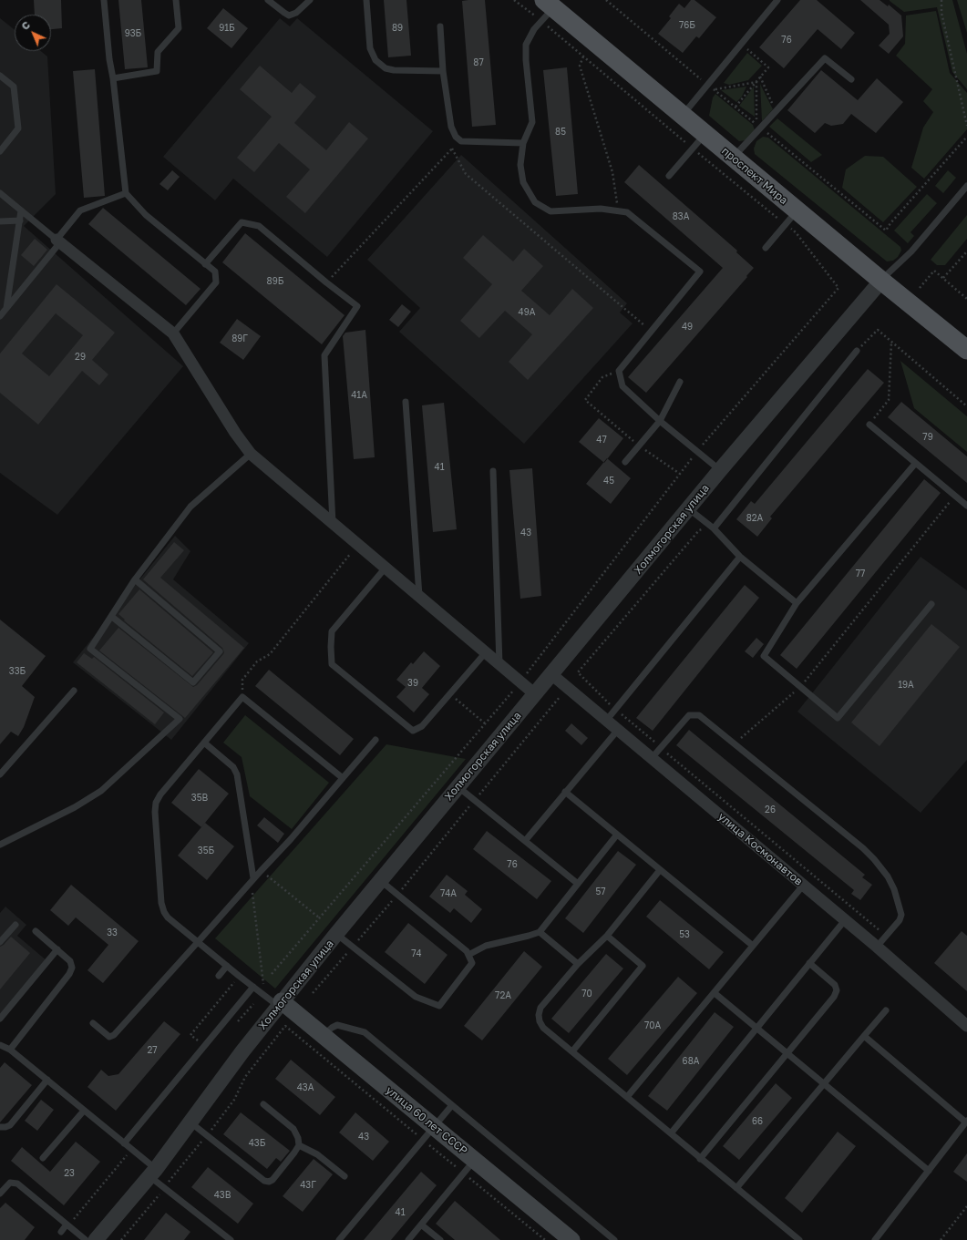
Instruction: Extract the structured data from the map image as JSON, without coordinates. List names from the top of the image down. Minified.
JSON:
{"streets":{"main road":["проспект Мира","улица 60 лет СССР"],"street":["Холмогорская улица","улица Космонавтов"]},"crossings":[["проспект Мира","Холмогорская улица"],["Холмогорская улица","улица Космонавтов"],["Холмогорская улица","улица 60 лет СССР"]],"house_numbers":["76Б","91Б","89","93Б","76","87","85","83А","89Б","49А","49","89Г","29","41А","79","47","41","45","82А","43","77","33Б","39","19А","35В","26","35Б","76","57","74А","33","53","74","70","72А","70А","27","68А","43А","66","43","43Б","23","43Г","43В","41"],"north":"top left"}
